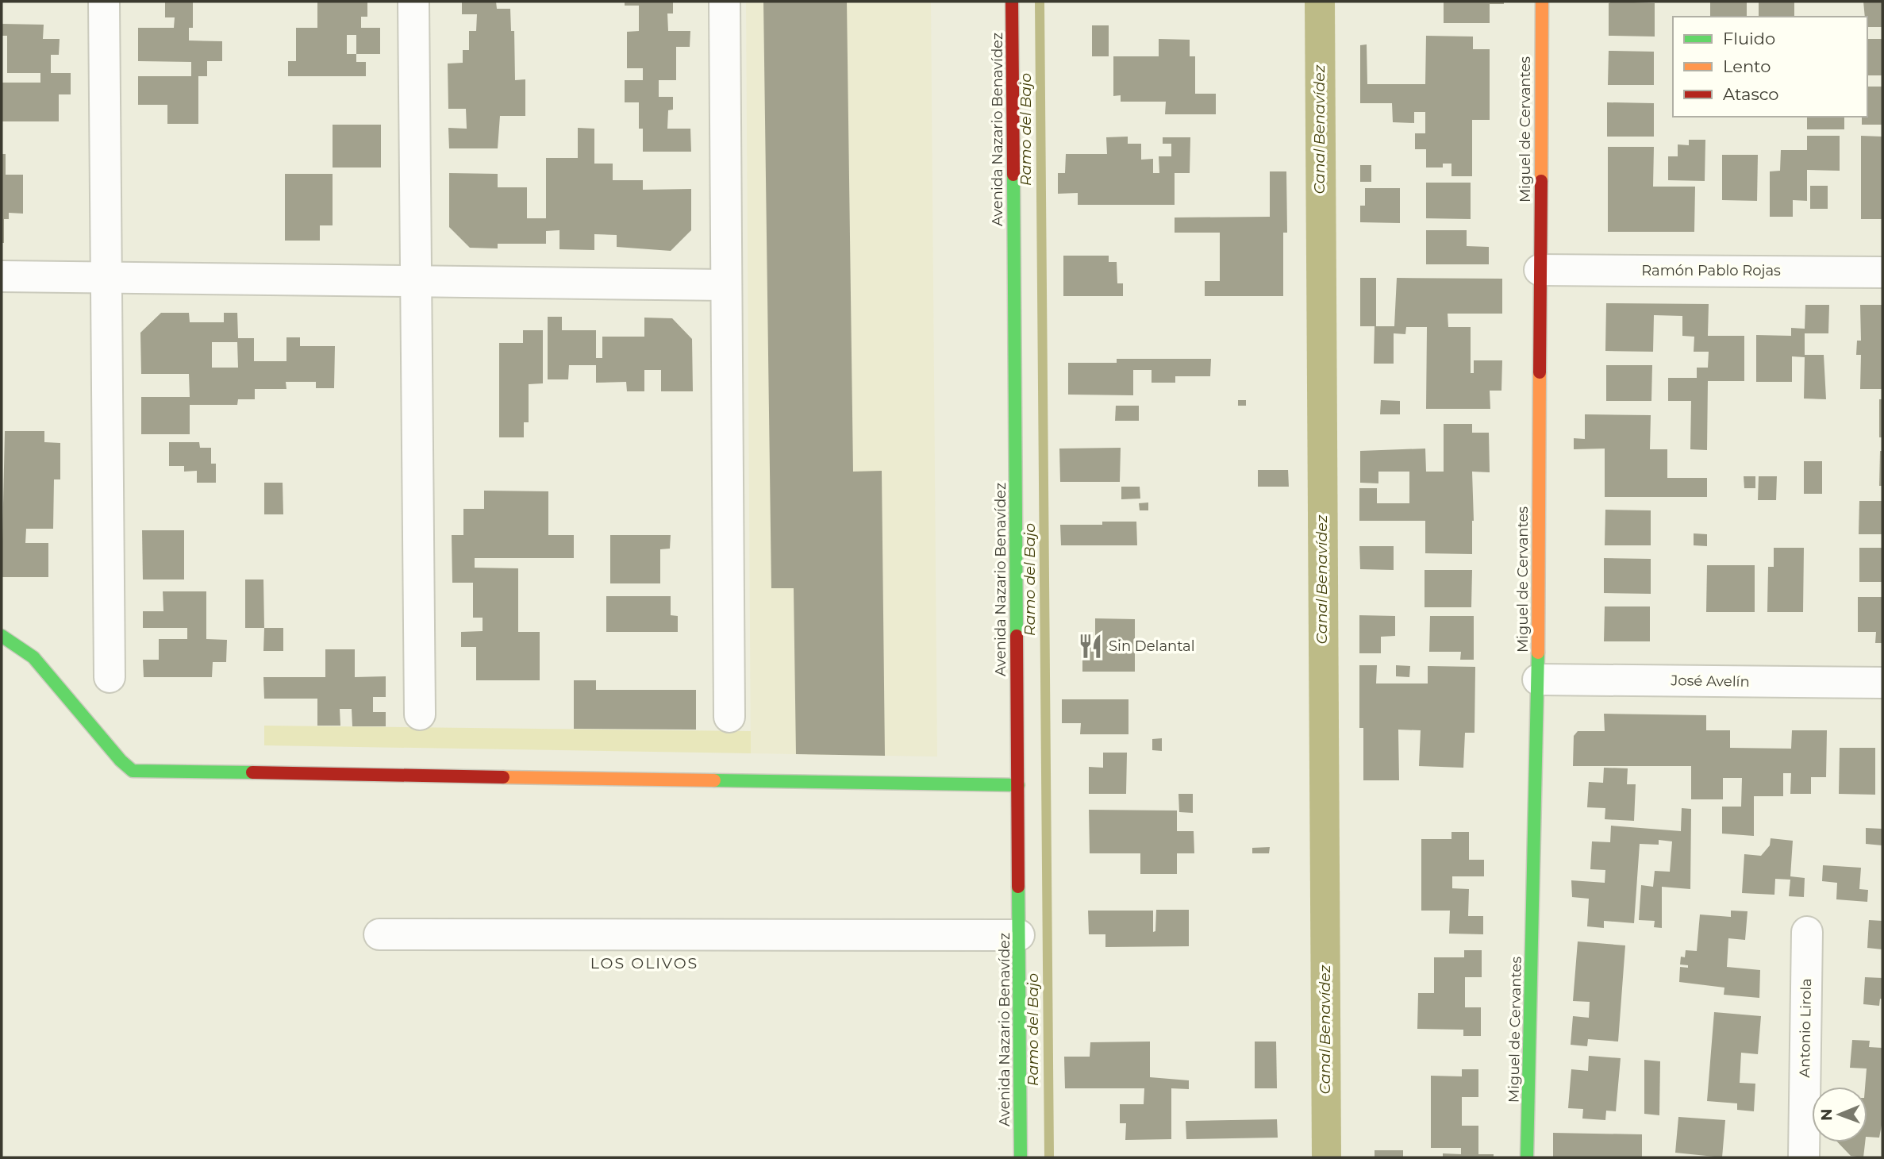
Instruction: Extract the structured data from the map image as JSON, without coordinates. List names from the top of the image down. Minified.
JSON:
{"streets":{"street":["Avenida Nazario Benavídez","Miguel de Cervantes","Ramón Pablo Rojas","José Avelín","Antonio Lirola"]},"crossings":[["Miguel de Cervantes","Ramón Pablo Rojas"],["Miguel de Cervantes","José Avelín"]],"districts":["LOS OLIVOS"],"water":["Ramo del Bajo","Canal Benavídez"],"places":{"restaurant":["Sin Delantal"]},"legend":["Fluido","Lento","Atasco"],"north":"left"}
